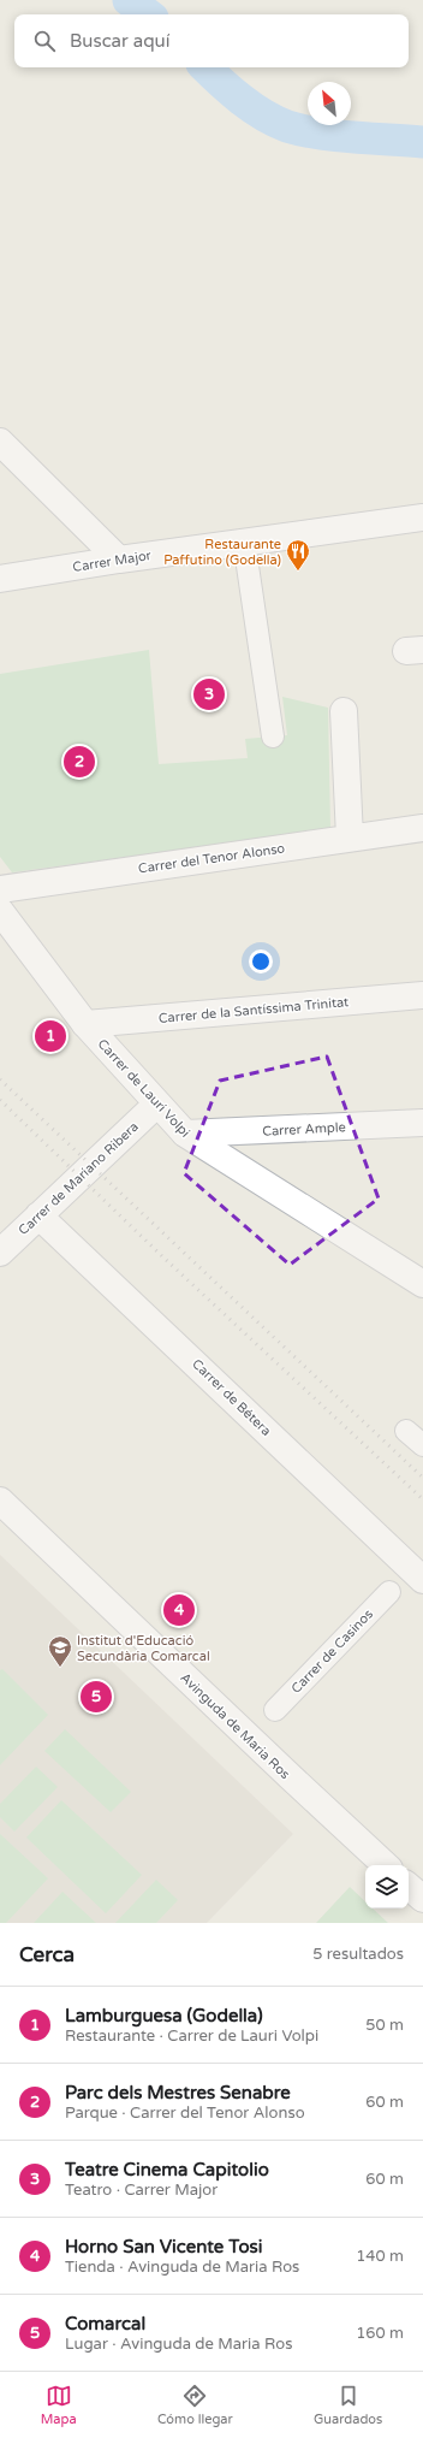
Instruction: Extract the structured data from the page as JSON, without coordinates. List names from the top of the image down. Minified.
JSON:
{"streets":{"street":["Carrer Major","Carrer del Tenor Alonso","Carrer de la Santíssima Trinitat","Carrer de Lauri Volpi","Carrer Ample","Carrer de Mariano Ribera","Carrer de Bétera","Carrer de Casinos","Avinguda de Maria Ros"]},"crossings":[["Carrer de la Santíssima Trinitat","Carrer de Lauri Volpi"],["Carrer de Lauri Volpi","Carrer Ample"],["Carrer de Lauri Volpi","Carrer de Mariano Ribera"],["Carrer de Mariano Ribera","Carrer de Bétera"]],"places":{"restaurant":["Restaurante Paffutino (Godella)"],"school or university":["Institut d'Educació Secundària Comarcal"]},"north":"top left","page":{"search":"Buscar aquí","pins":["3","2","1","4","5"],"heading":["Cerca","5 resultados"],"list":[{"mark":"1","name":"Lamburguesa (Godella)","note":"Restaurante · Carrer de Lauri Volpi","value":"50 m"},{"mark":"2","name":"Parc dels Mestres Senabre","note":"Parque · Carrer del Tenor Alonso","value":"60 m"},{"mark":"3","name":"Teatre Cinema Capitolio","note":"Teatro · Carrer Major","value":"60 m"},{"mark":"4","name":"Horno San Vicente Tosi","note":"Tienda · Avinguda de Maria Ros","value":"140 m"},{"mark":"5","name":"Comarcal","note":"Lugar · Avinguda de Maria Ros","value":"160 m"}],"nav":["Mapa","Cómo llegar","Guardados"]}}
